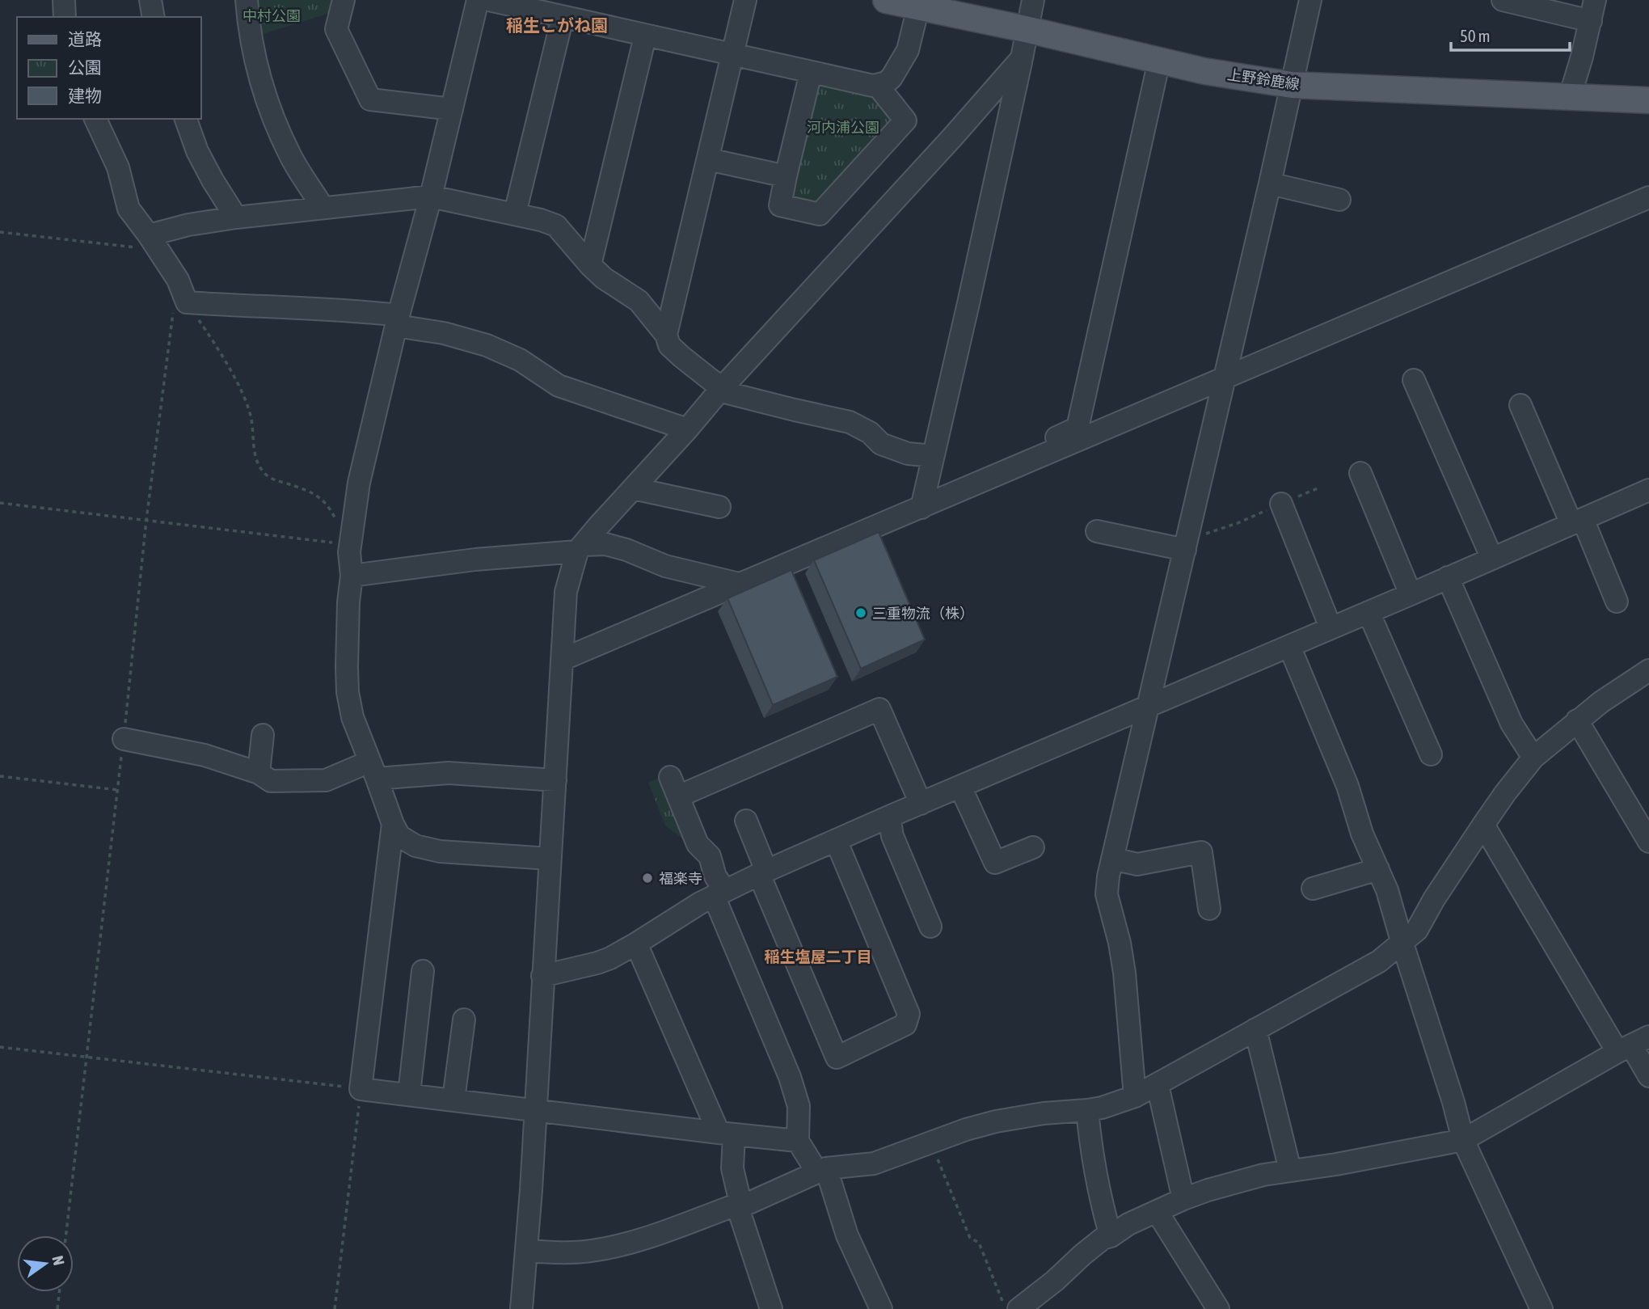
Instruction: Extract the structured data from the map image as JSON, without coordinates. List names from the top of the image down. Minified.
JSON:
{"streets":{"main road":["上野鈴鹿線"]},"districts":["稲生こがね園","稲生塩屋二丁目"],"parks":["中村公園","河内浦公園"],"places":["三重物流（株）","福楽寺"],"legend":["道路","公園","建物"],"scale_bar":"50 m","north":"right"}
